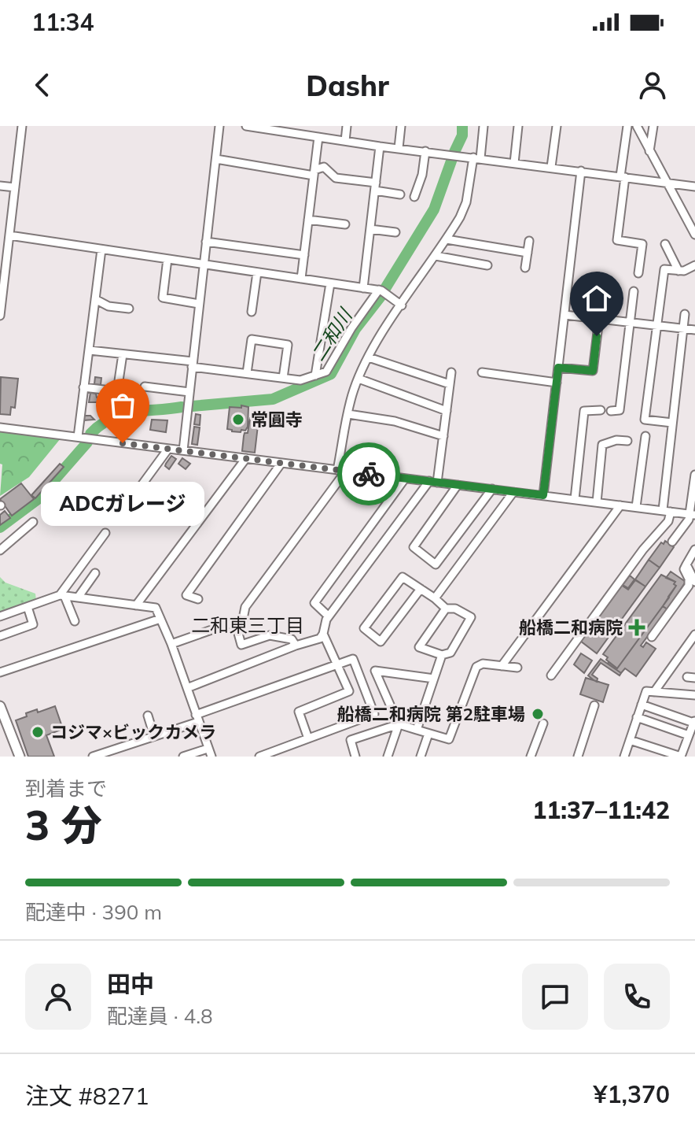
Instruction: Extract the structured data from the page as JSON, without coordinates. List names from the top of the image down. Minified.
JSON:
{"districts":["二和東三丁目"],"water":["二和川"],"places":{"other":["常圓寺","ADCガレージ","船橋二和病院 第2駐車場","コジマ×ビックカメラ"],"health":["船橋二和病院"]},"page":{"status":"11:34","header":"Dashr","bubble":"ADCガレージ","heading":["3 分","到着まで","11:37–11:42"],"panel":["田中","配達員 · 4.8","注文 #8271","¥1,370"],"bar":"配達中 · 390 m"}}
